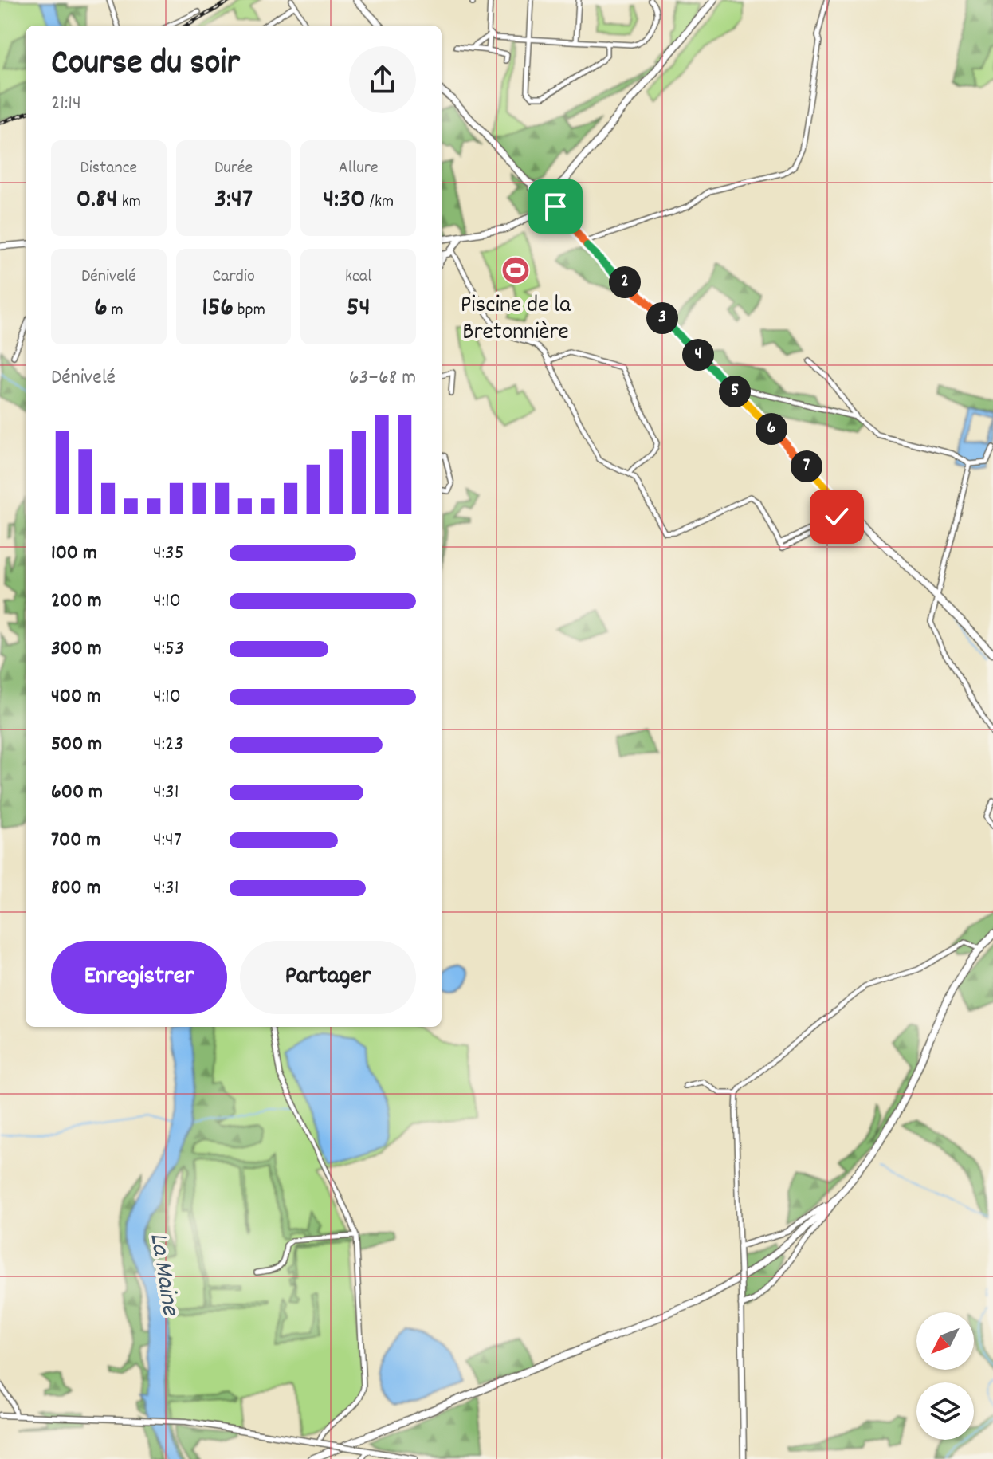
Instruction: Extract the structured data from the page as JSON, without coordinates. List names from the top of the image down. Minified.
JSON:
{"water":["La Maine"],"places":{"sports":["Piscine de la Bretonnière"]},"north":"bottom left","page":{"heading":["Course du soir","21:14"],"stats":[["Distance","0.84 km"],["Durée","3:47"],["Allure","4:30 /km"],["Dénivelé","6 m"],["Cardio","156 bpm"],["kcal","54"]],"pins":["2","3","4","5","6","7"],"chart":["Dénivelé","63–68 m"],"list":[{"name":"100 m","note":"4:35"},{"name":"200 m","note":"4:10"},{"name":"300 m","note":"4:53"},{"name":"400 m","note":"4:10"},{"name":"500 m","note":"4:23"},{"name":"600 m","note":"4:31"},{"name":"700 m","note":"4:47"},{"name":"800 m","note":"4:31"}],"buttons":["Enregistrer","Partager"]}}
